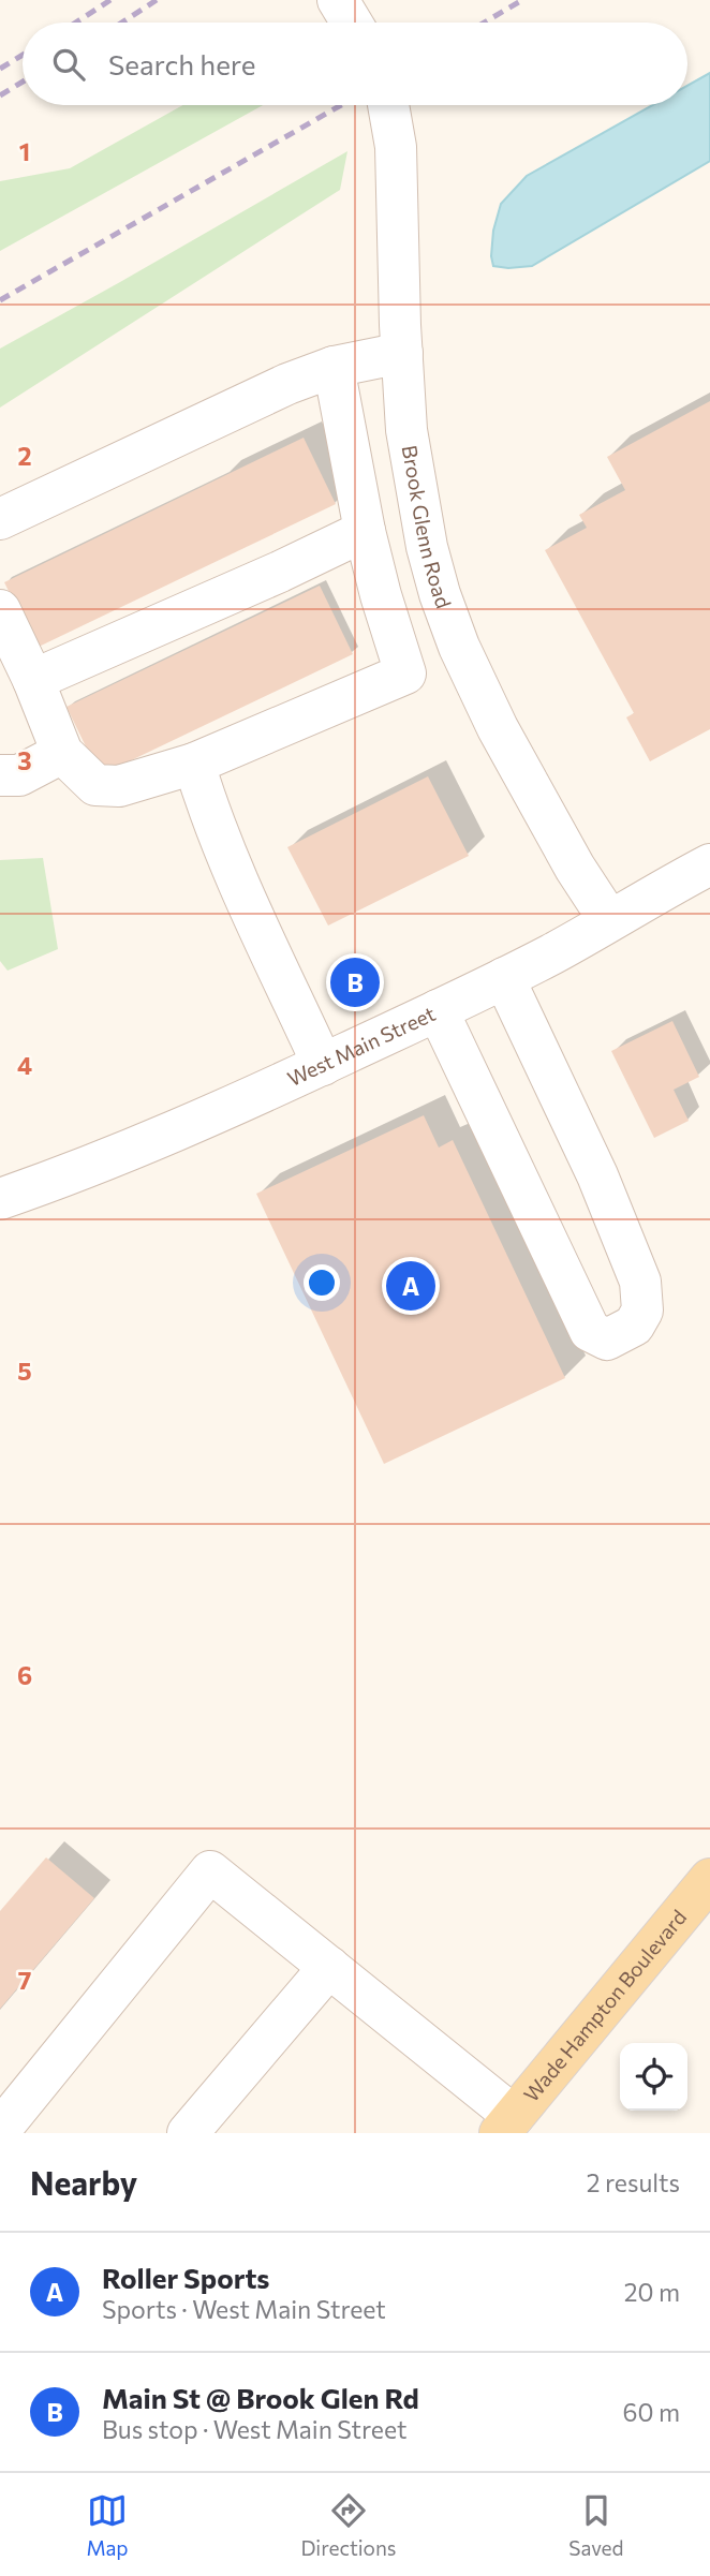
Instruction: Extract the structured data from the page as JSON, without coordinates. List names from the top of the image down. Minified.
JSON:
{"streets":{"main road":["Wade Hampton Boulevard"],"street":["Brook Glenn Road","West Main Street"]},"crossings":[["Brook Glenn Road","West Main Street"]],"page":{"search":"Search here","pins":["B","A"],"heading":["Nearby","2 results"],"list":[{"mark":"A","name":"Roller Sports","note":"Sports · West Main Street","value":"20 m"},{"mark":"B","name":"Main St @ Brook Glen Rd","note":"Bus stop · West Main Street","value":"60 m"}],"nav":["Map","Directions","Saved"]},"grid":{"rows":["1","2","3","4","5","6","7"]}}
